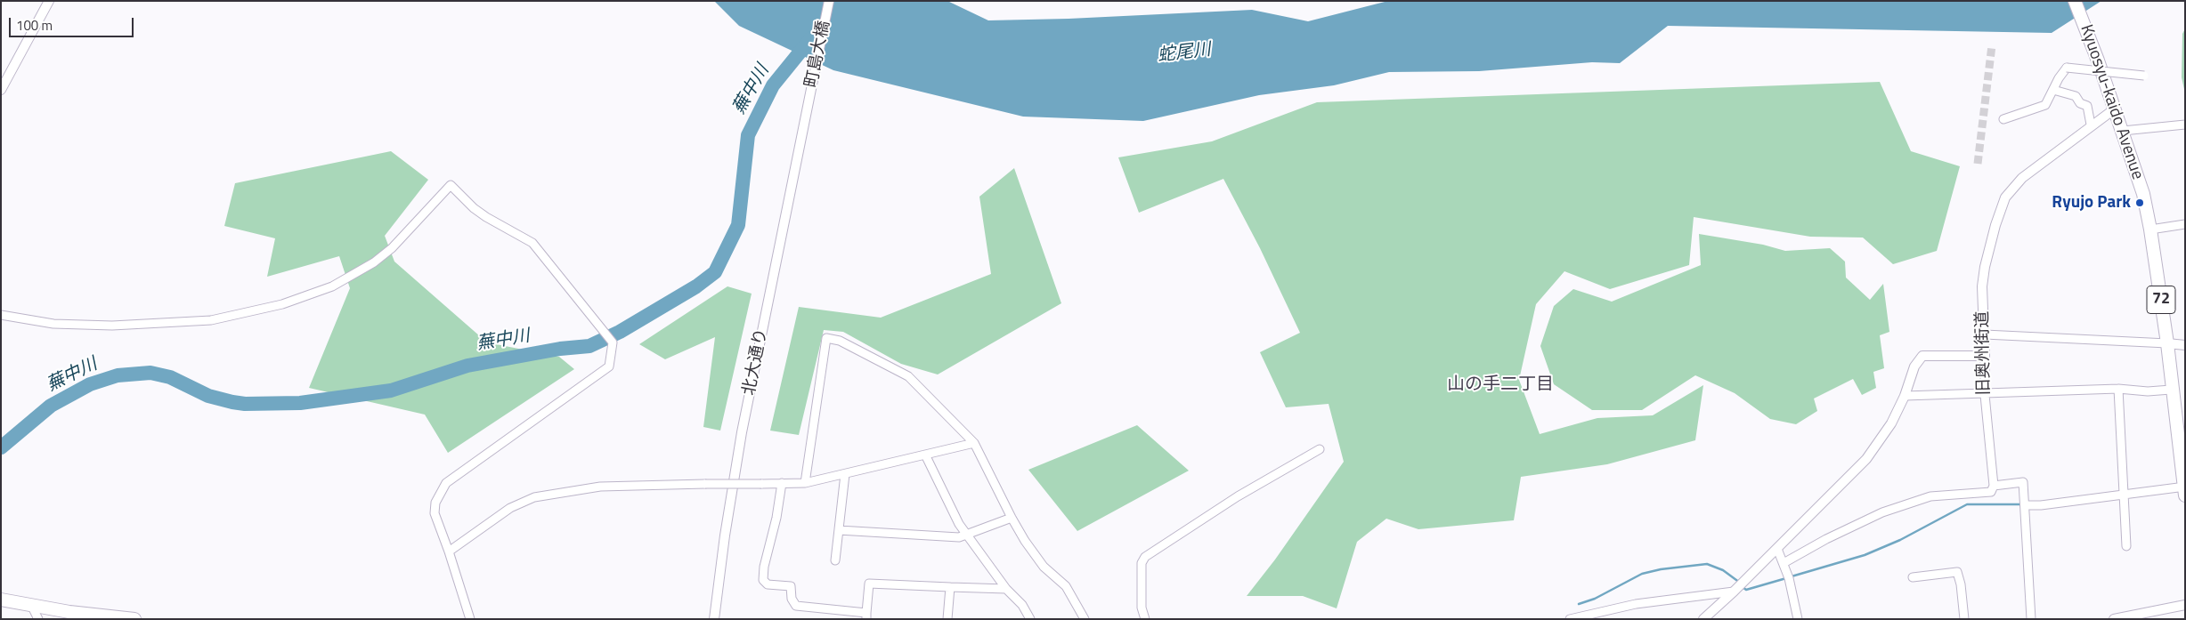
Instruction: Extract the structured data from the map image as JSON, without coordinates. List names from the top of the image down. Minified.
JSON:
{"streets":{"main road":["Kyuosyu-kaido Avenue","72"],"street":["町島大橋","旧奥州街道","北大通り"]},"crossings":[["町島大橋","北大通り"],["Kyuosyu-kaido Avenue","旧奥州街道"]],"districts":["山の手二丁目"],"water":["蛇尾川","蕪中川"],"places":["Ryujo Park"],"scale_bar":"100 m"}
